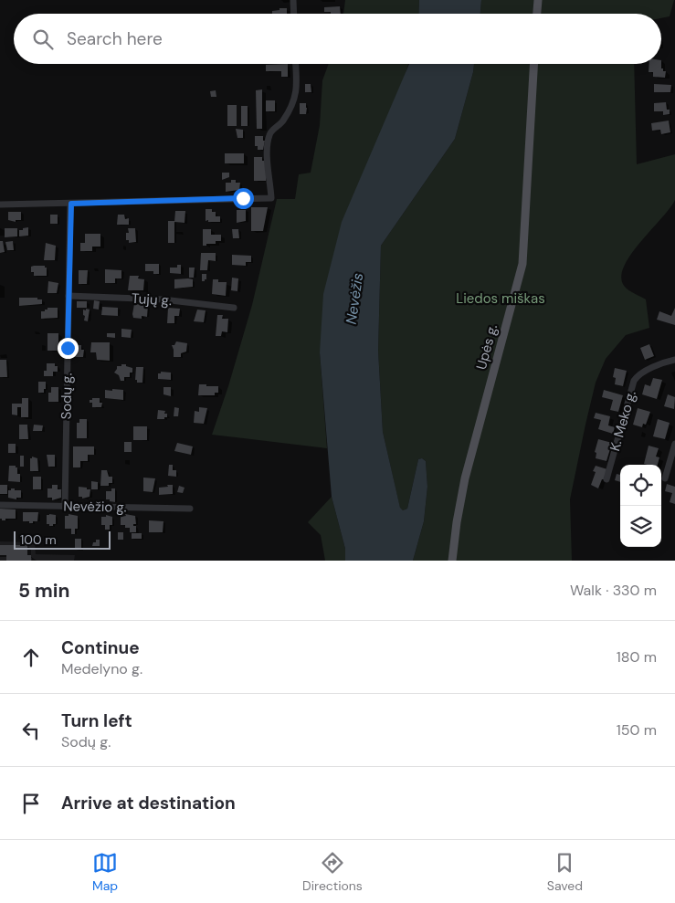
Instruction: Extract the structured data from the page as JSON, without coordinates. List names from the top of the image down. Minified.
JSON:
{"streets":{"main road":["Upės g."],"street":["Tujų g.","Sodų g.","K. Meko g.","Nevėžio g."]},"crossings":[["Tujų g.","Sodų g."],["Sodų g.","Nevėžio g."]],"water":["Nevėžis"],"parks":["Liedos miškas"],"scale_bar":"100 m","page":{"search":"Search here","scale":"100 m","heading":["5 min","Walk · 330 m"],"list":[["Continue","Medelyno g.","180 m"],["Turn left","Sodų g.","150 m"],"Arrive at destination"],"nav":["Map","Directions","Saved"]}}
